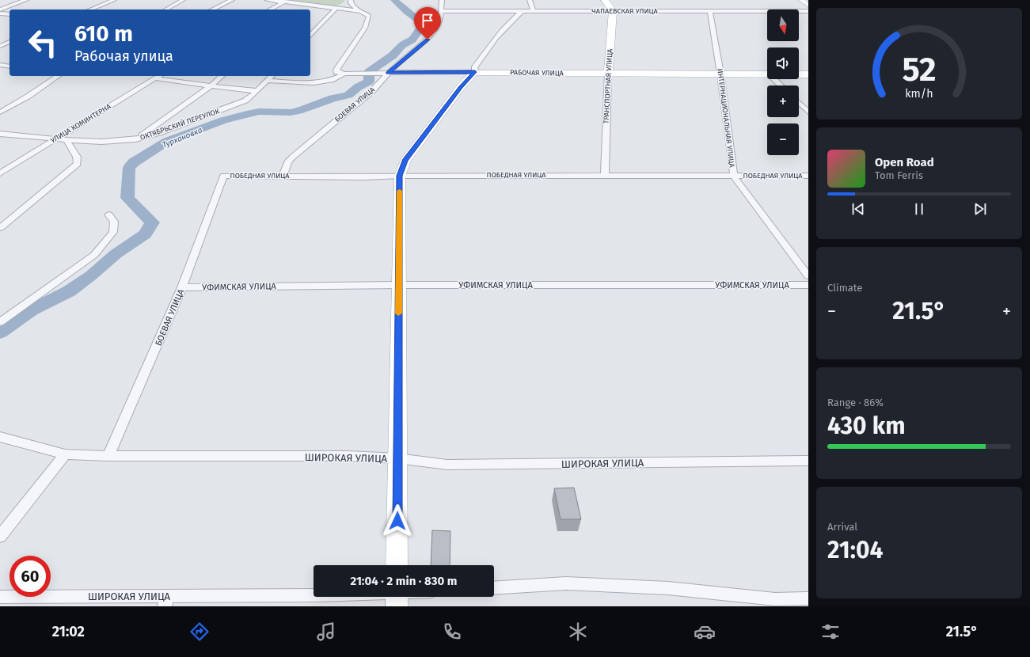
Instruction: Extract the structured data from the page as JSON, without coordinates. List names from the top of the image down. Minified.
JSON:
{"streets":{"main road":["РАБОЧАЯ УЛИЦА","ТРАНСПОРТНАЯ УЛИЦА"],"street":["ЧАПАЕВСКАЯ УЛИЦА","БОЕВАЯ УЛИЦА","ИНТЕРНАЦИОНАЛЬНАЯ УЛИЦА","УЛИЦА КОМИНТЕРНА","ОКТЯБРЬСКИЙ ПЕРЕУЛОК","ПОБЕДНАЯ УЛИЦА","УФИМСКАЯ УЛИЦА","ШИРОКАЯ УЛИЦА"]},"crossings":[["ЧАПАЕВСКАЯ УЛИЦА","ТРАНСПОРТНАЯ УЛИЦА"],["ЧАПАЕВСКАЯ УЛИЦА","БОЕВАЯ УЛИЦА"],["ЧАПАЕВСКАЯ УЛИЦА","ИНТЕРНАЦИОНАЛЬНАЯ УЛИЦА"],["РАБОЧАЯ УЛИЦА","ТРАНСПОРТНАЯ УЛИЦА"],["РАБОЧАЯ УЛИЦА","БОЕВАЯ УЛИЦА"],["РАБОЧАЯ УЛИЦА","ИНТЕРНАЦИОНАЛЬНАЯ УЛИЦА"],["РАБОЧАЯ УЛИЦА","ОКТЯБРЬСКИЙ ПЕРЕУЛОК"],["ТРАНСПОРТНАЯ УЛИЦА","ПОБЕДНАЯ УЛИЦА"],["БОЕВАЯ УЛИЦА","ПОБЕДНАЯ УЛИЦА"],["БОЕВАЯ УЛИЦА","УФИМСКАЯ УЛИЦА"],["БОЕВАЯ УЛИЦА","ШИРОКАЯ УЛИЦА"],["ИНТЕРНАЦИОНАЛЬНАЯ УЛИЦА","ПОБЕДНАЯ УЛИЦА"],["УЛИЦА КОМИНТЕРНА","ОКТЯБРЬСКИЙ ПЕРЕУЛОК"]],"water":["Турхановка"],"north":"bottom","page":{"map_buttons":["+","−"],"turn":["610 m","Рабочая улица"],"song":["Open Road","Tom Ferris"],"tile":["Climate",["Range · 86%","430 km"],["Arrival","21:04"]],"heat":["−","21.5°","+"],"limit":"60","trip":"21:04 · 2 min · 830 m","tabs":["21:02","21.5°"],"gauge":["52","km/h"]}}
